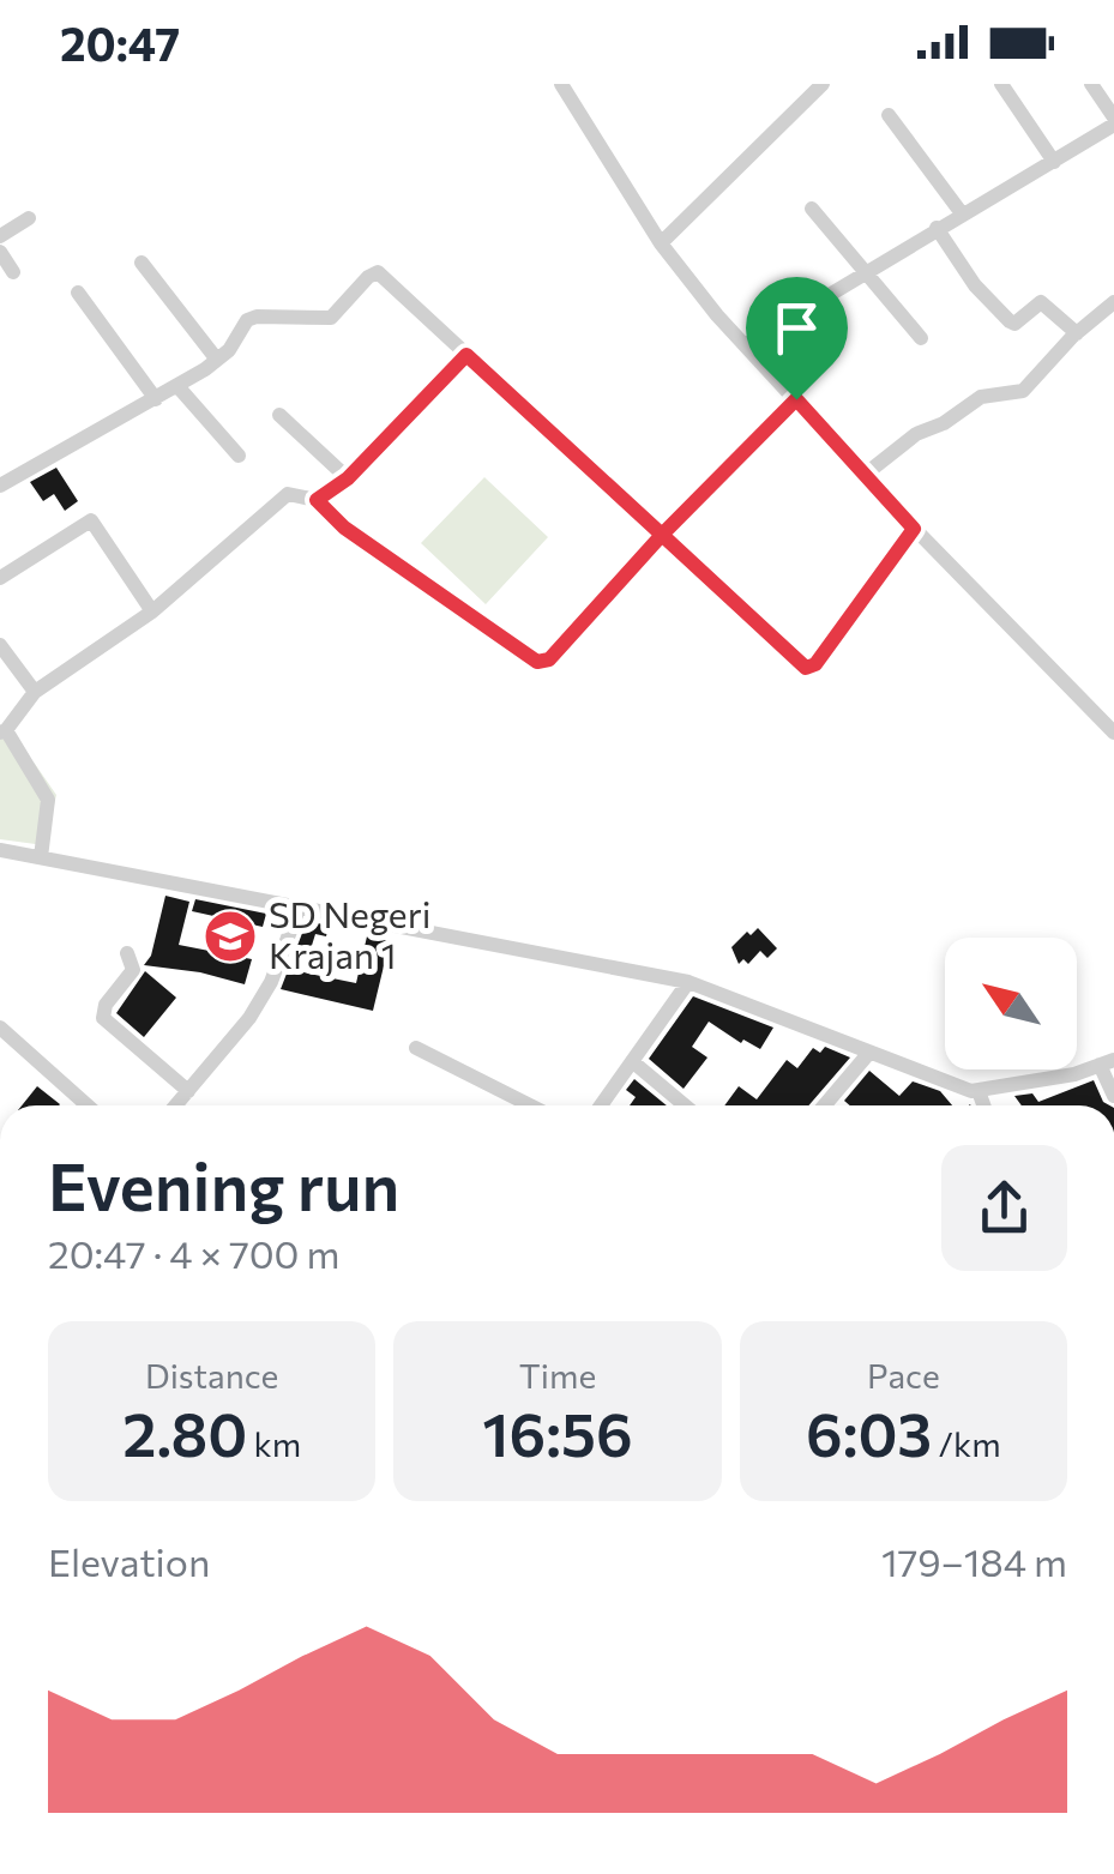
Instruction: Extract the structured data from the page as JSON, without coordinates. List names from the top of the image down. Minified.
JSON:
{"places":{"school or university":["SD Negeri Krajan 1"]},"north":"top left","page":{"status":"20:47","heading":["Evening run","20:47 · 4 × 700 m"],"stats":[["Distance","2.80 km"],["Time","16:56"],["Pace","6:03 /km"]],"chart":["Elevation","179–184 m"]}}
